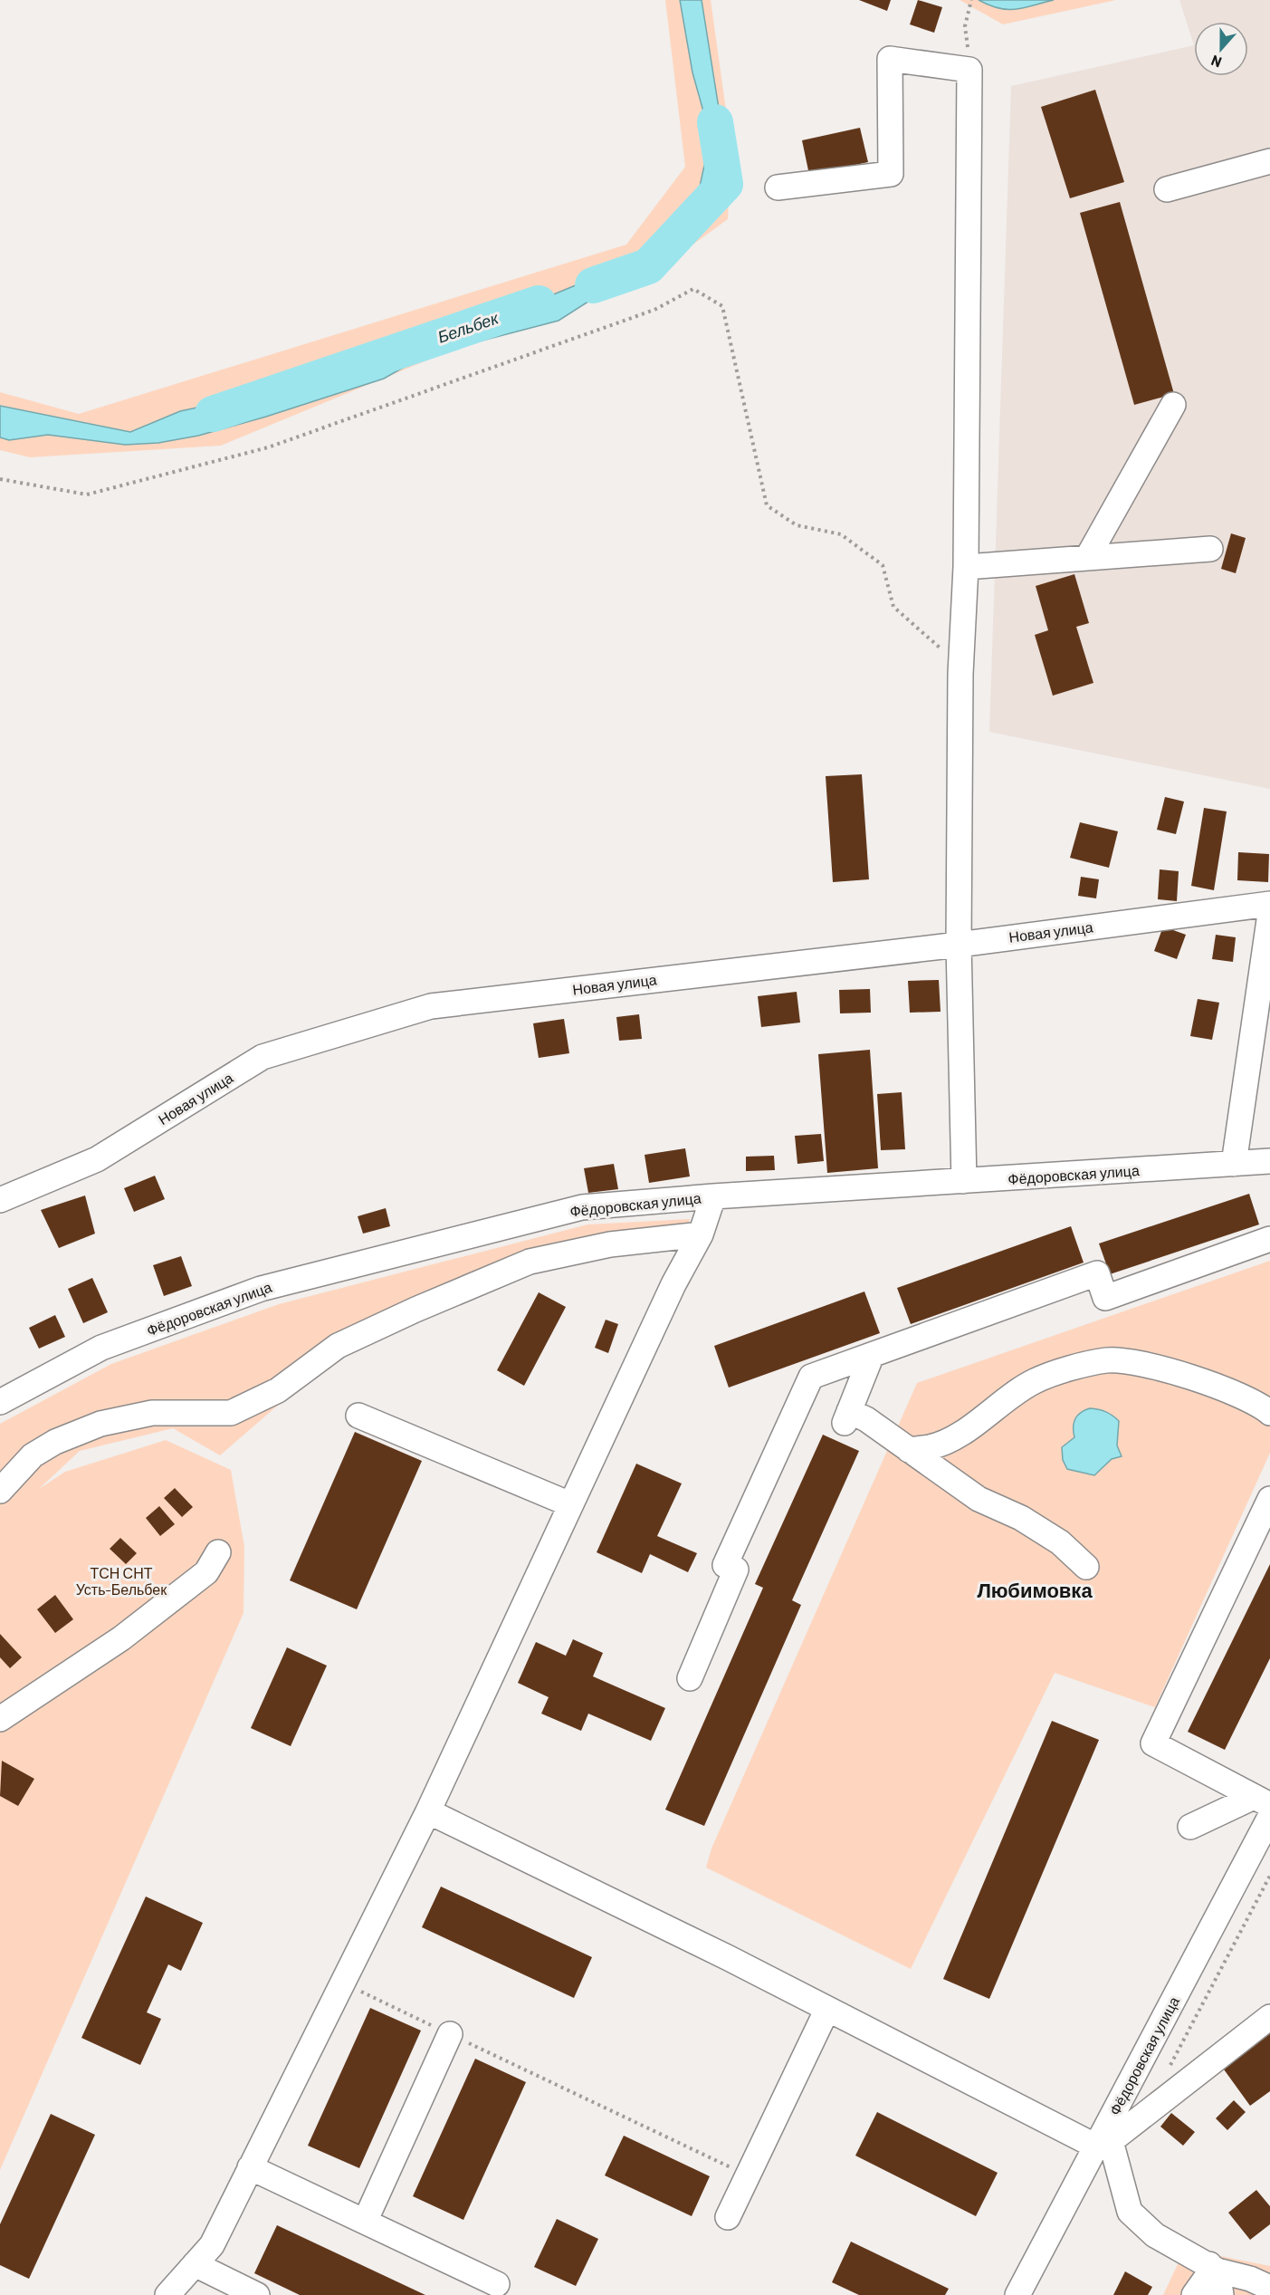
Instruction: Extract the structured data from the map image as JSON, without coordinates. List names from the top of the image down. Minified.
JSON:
{"streets":{"street":["Новая улица","Фёдоровская улица"]},"districts":["Любимовка"],"water":["Бельбек"],"parks":["ТСН СНТ Усть-Бельбек"],"north":"bottom"}
